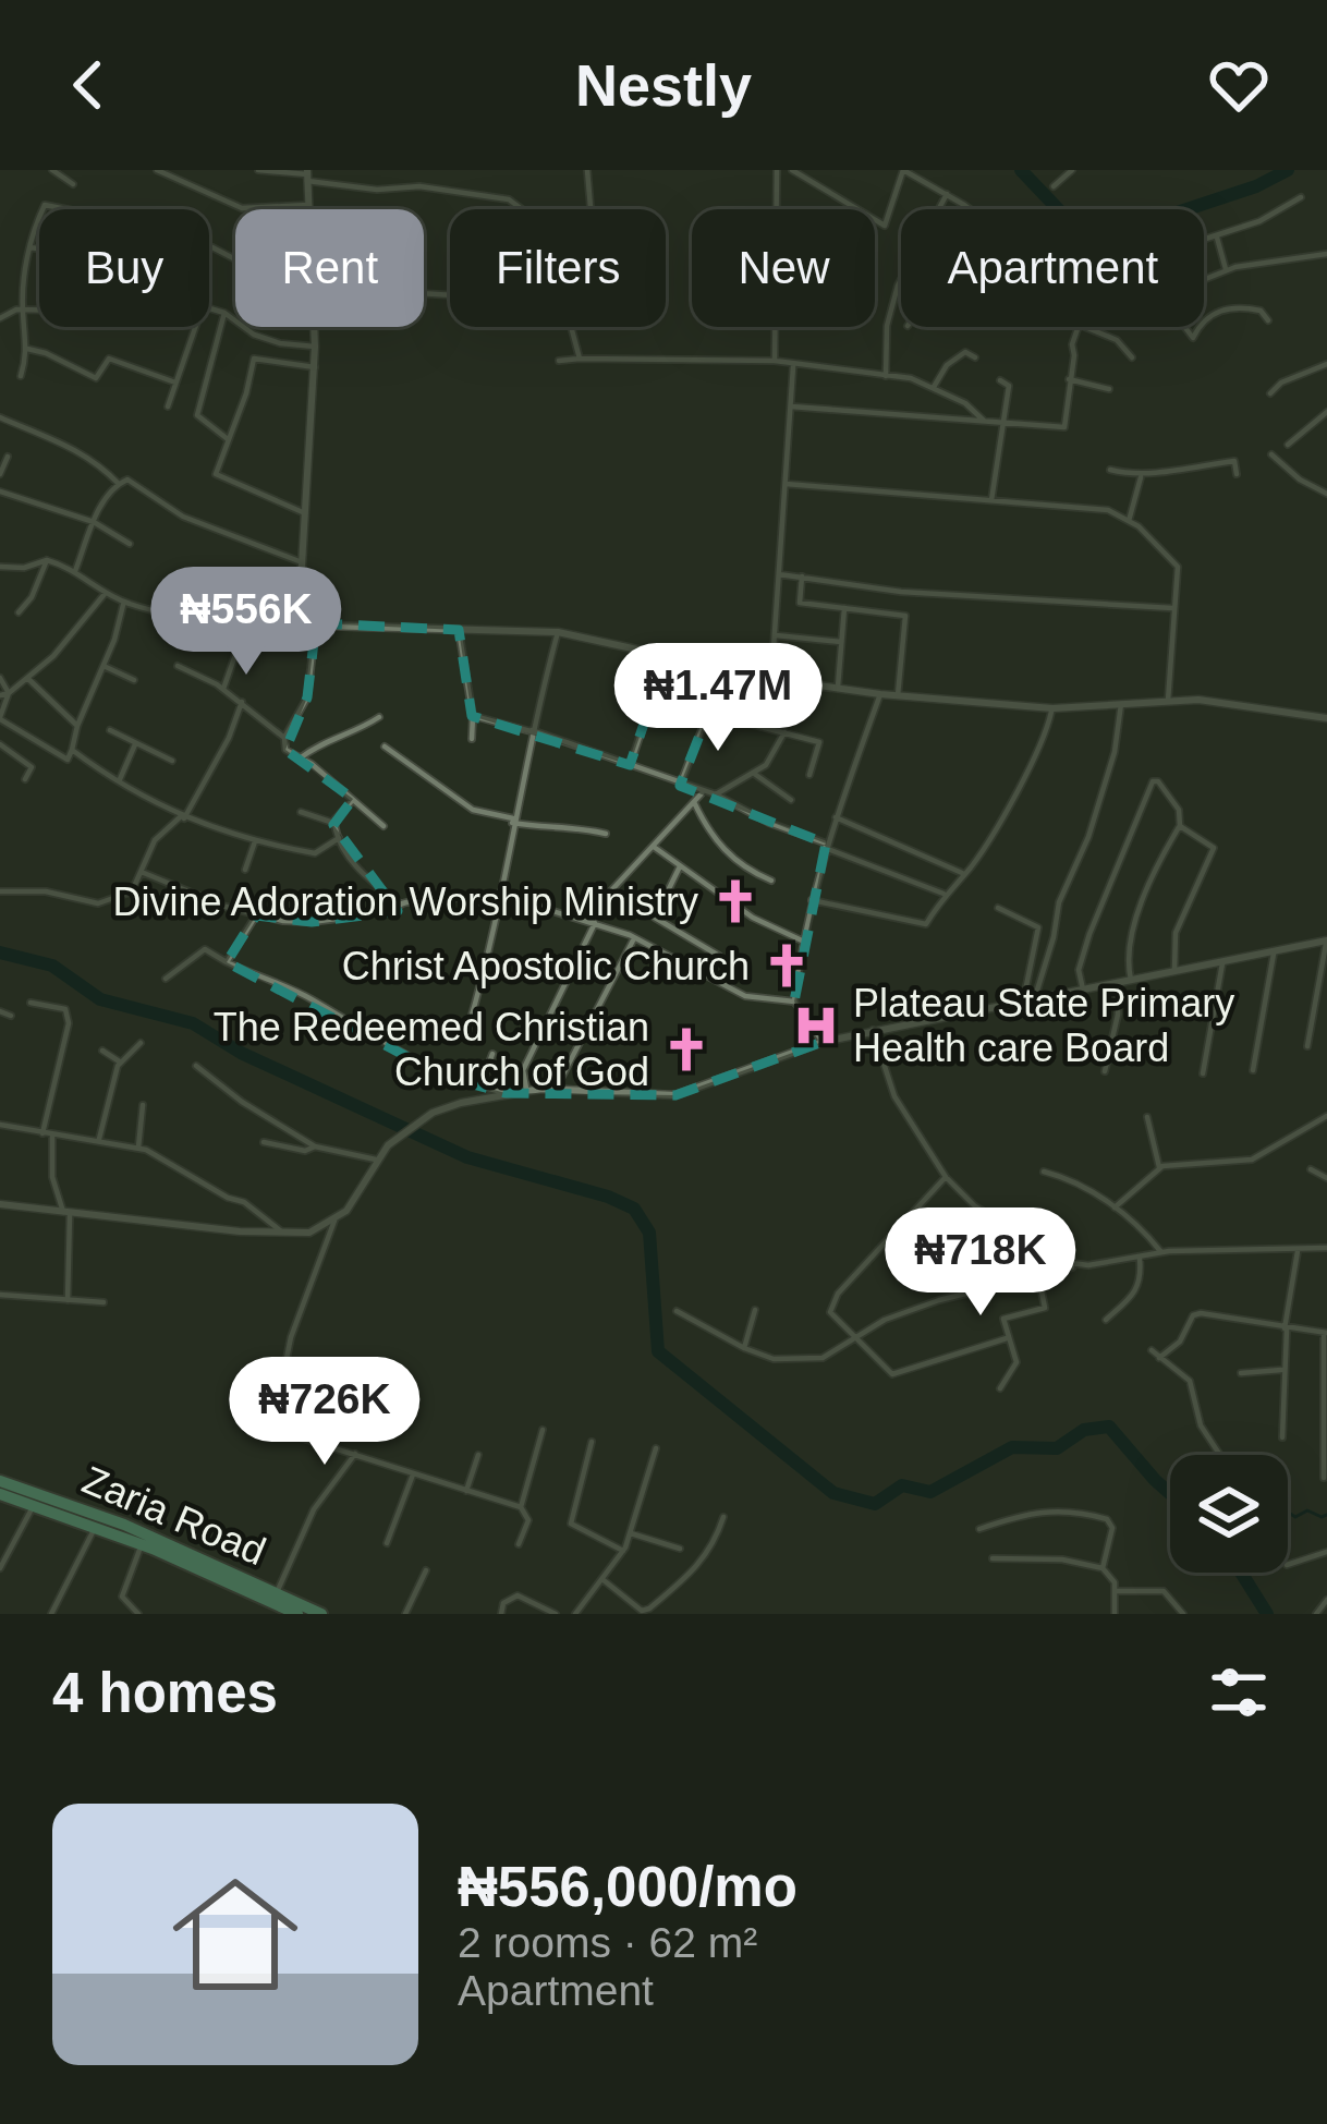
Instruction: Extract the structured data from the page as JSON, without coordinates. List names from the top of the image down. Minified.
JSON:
{"streets":{"highway":["Zaria Road"]},"places":{"church":["Divine Adoration Worship Ministry","Christ Apostolic Church","The Redeemed Christian Church of God"],"hospital":["Plateau State Primary Health care Board"]},"page":{"header":"Nestly","chip":["Buy","Rent","Filters","New","Apartment"],"price":["₦556K","₦1.47M","₦718K","₦726K"],"heading":"4 homes","list":[{"name":"₦556,000/mo","note":"2 rooms · 62 m² · Apartment"}]}}
